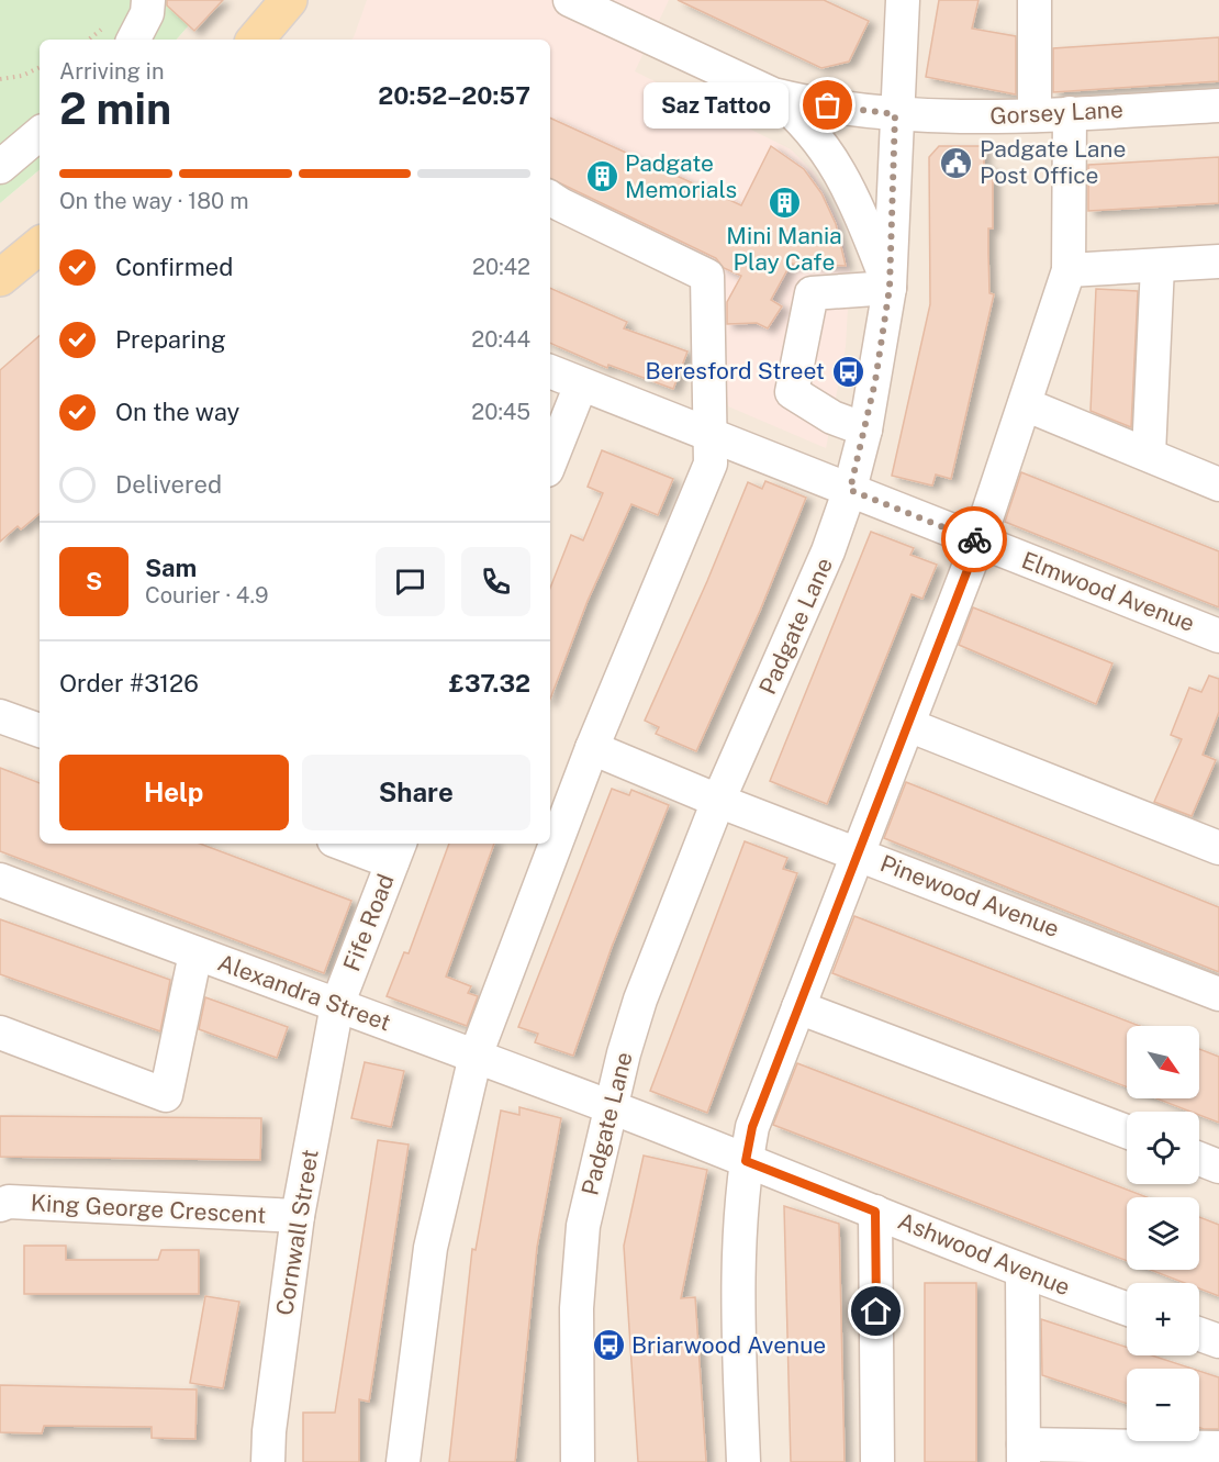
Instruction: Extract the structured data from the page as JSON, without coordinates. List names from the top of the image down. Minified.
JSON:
{"streets":{"street":["Gorsey Lane","Elmwood Avenue","Padgate Lane","Pinewood Avenue","Fife Road","Alexandra Street","King George Crescent","Cornwall Street","Ashwood Avenue"]},"crossings":[["Gorsey Lane","Padgate Lane"],["Elmwood Avenue","Padgate Lane"],["Padgate Lane","Pinewood Avenue"],["Padgate Lane","Alexandra Street"],["Padgate Lane","Ashwood Avenue"],["Fife Road","Alexandra Street"],["Fife Road","Cornwall Street"],["Alexandra Street","Cornwall Street"],["Alexandra Street","Ashwood Avenue"],["King George Crescent","Cornwall Street"]],"places":{"other":["Saz Tattoo"],"public building":["Padgate Lane Post Office"],"building":["Padgate Memorials","Mini Mania Play Cafe"],"bus stop":["Beresford Street","Briarwood Avenue"]},"north":"bottom right","page":{"heading":["2 min","Arriving in","20:52–20:57"],"panel":["Sam","Courier · 4.9","Order #3126","£37.32"],"bubble":"Saz Tattoo","bar":"On the way · 180 m","list":[["Confirmed","20:42"],["Preparing","20:44"],["On the way","20:45"],"Delivered"],"round":"S","buttons":["Help","Share"],"map_buttons":["+","−"]}}
